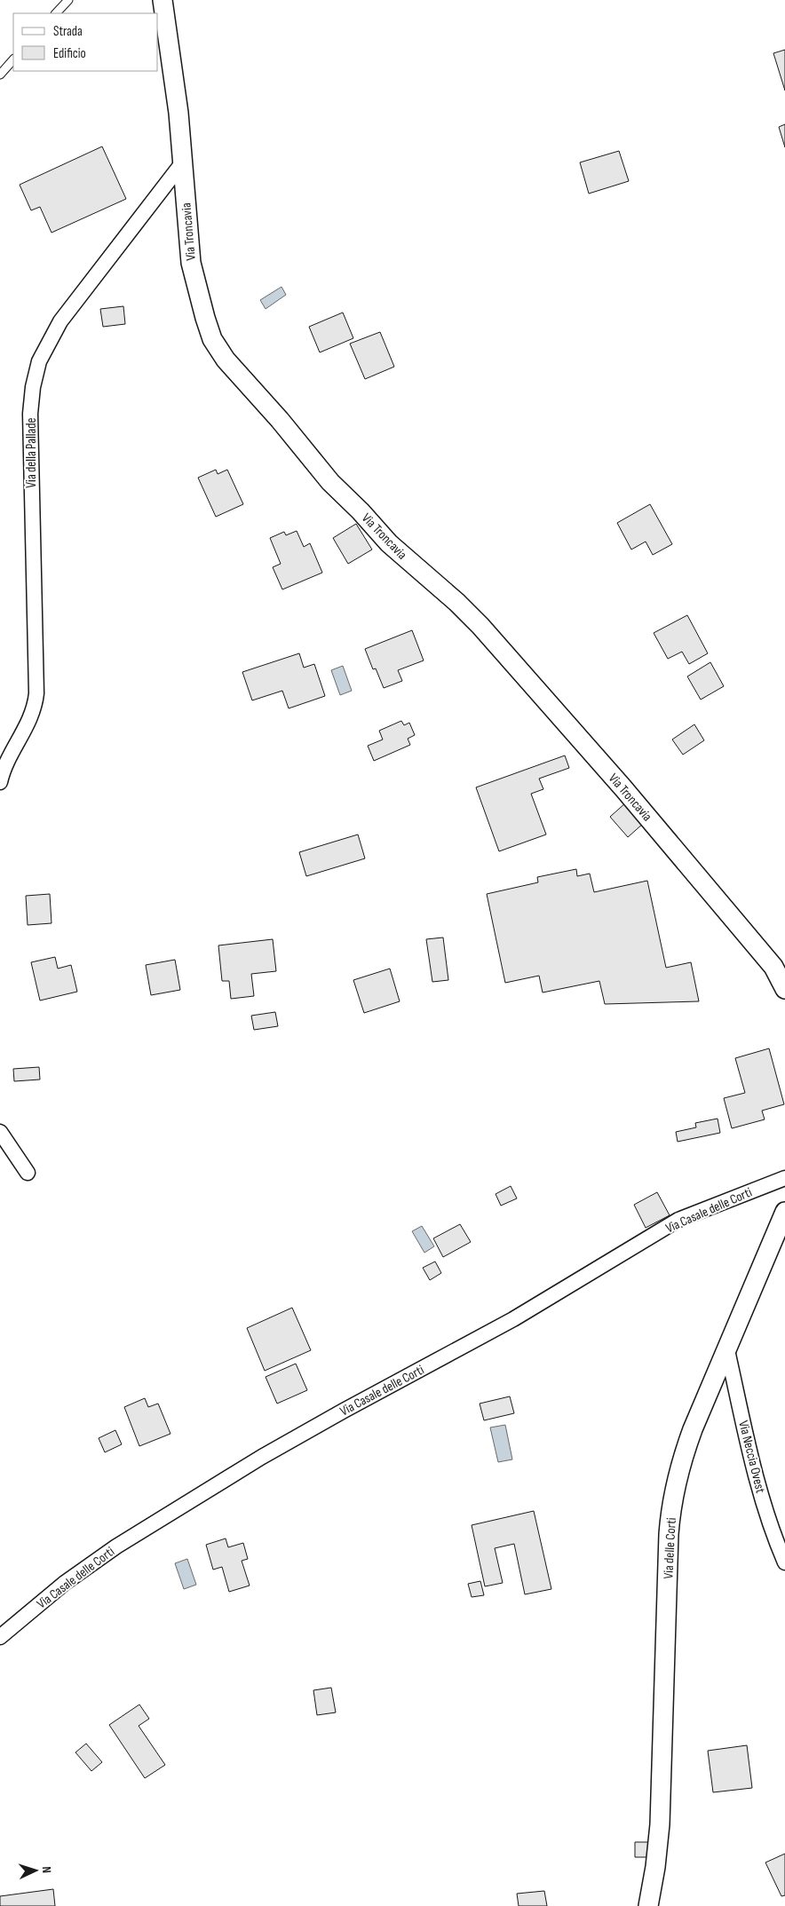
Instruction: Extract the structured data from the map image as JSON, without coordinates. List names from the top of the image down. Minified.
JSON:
{"streets":{"street":["Via Troncavia","Via della Pallade","Via Casale delle Corti","Via Neccia Ovest","Via delle Corti"]},"crossings":[["Via Troncavia","Via della Pallade"],["Via Neccia Ovest","Via delle Corti"]],"legend":["Strada","Edificio"],"north":"right"}
